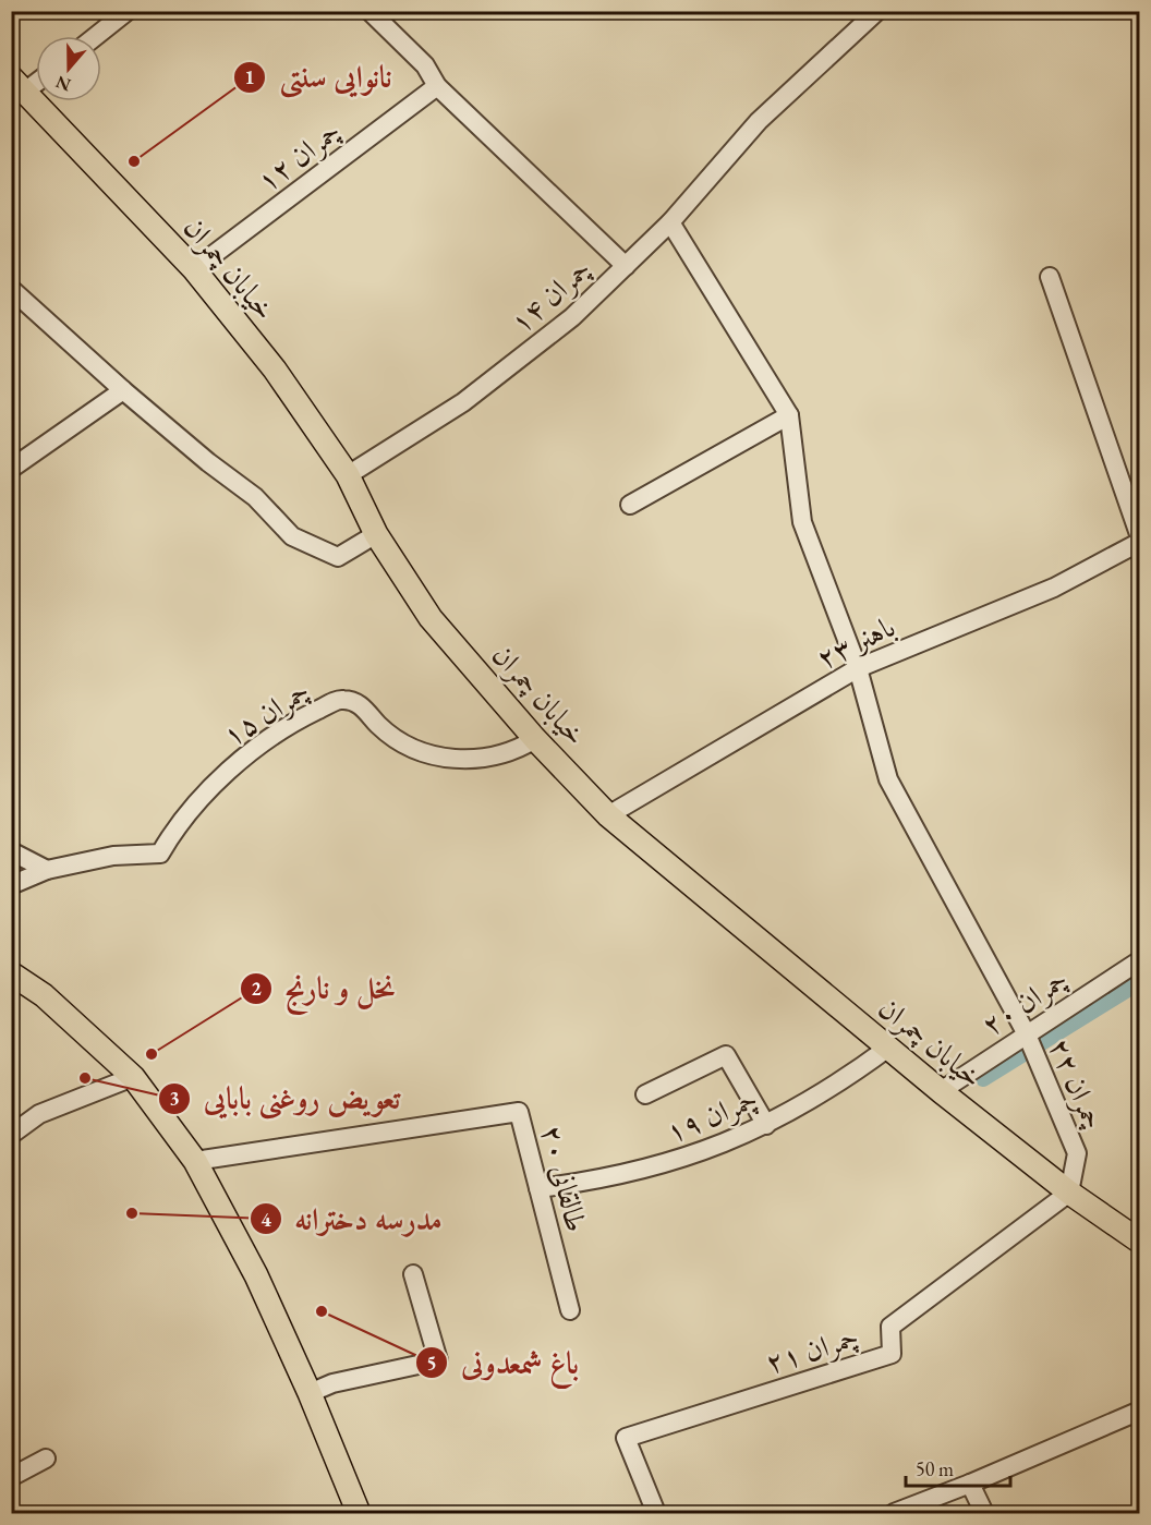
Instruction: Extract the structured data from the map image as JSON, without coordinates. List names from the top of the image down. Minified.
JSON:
{"streets":{"main road":["خیابان چمران"],"street":["چمران ۱۲","چمران ۱۴","باهنر ۲۳","چمران ۱۵","چمران ۲۰","چمران ۲۲","چمران ۱۹","طالقانی ۲۰","چمران ۲۱"]},"crossings":[["چمران ۱۲","خیابان چمران"],["خیابان چمران","چمران ۱۴"],["خیابان چمران","باهنر ۲۳"],["خیابان چمران","چمران ۱۵"],["خیابان چمران","چمران ۲۰"],["خیابان چمران","چمران ۲۲"],["خیابان چمران","چمران ۱۹"],["خیابان چمران","چمران ۲۱"],["باهنر ۲۳","چمران ۲۲"],["چمران ۲۰","چمران ۲۲"],["چمران ۲۲","چمران ۲۱"],["چمران ۱۹","طالقانی ۲۰"]],"places":["نانوایی سنتی","نخل و نارنج","تعویض روغنی بابایی","مدرسه دخترانه","باغ شمعدونی"],"scale_bar":"50 m","north":"bottom"}
